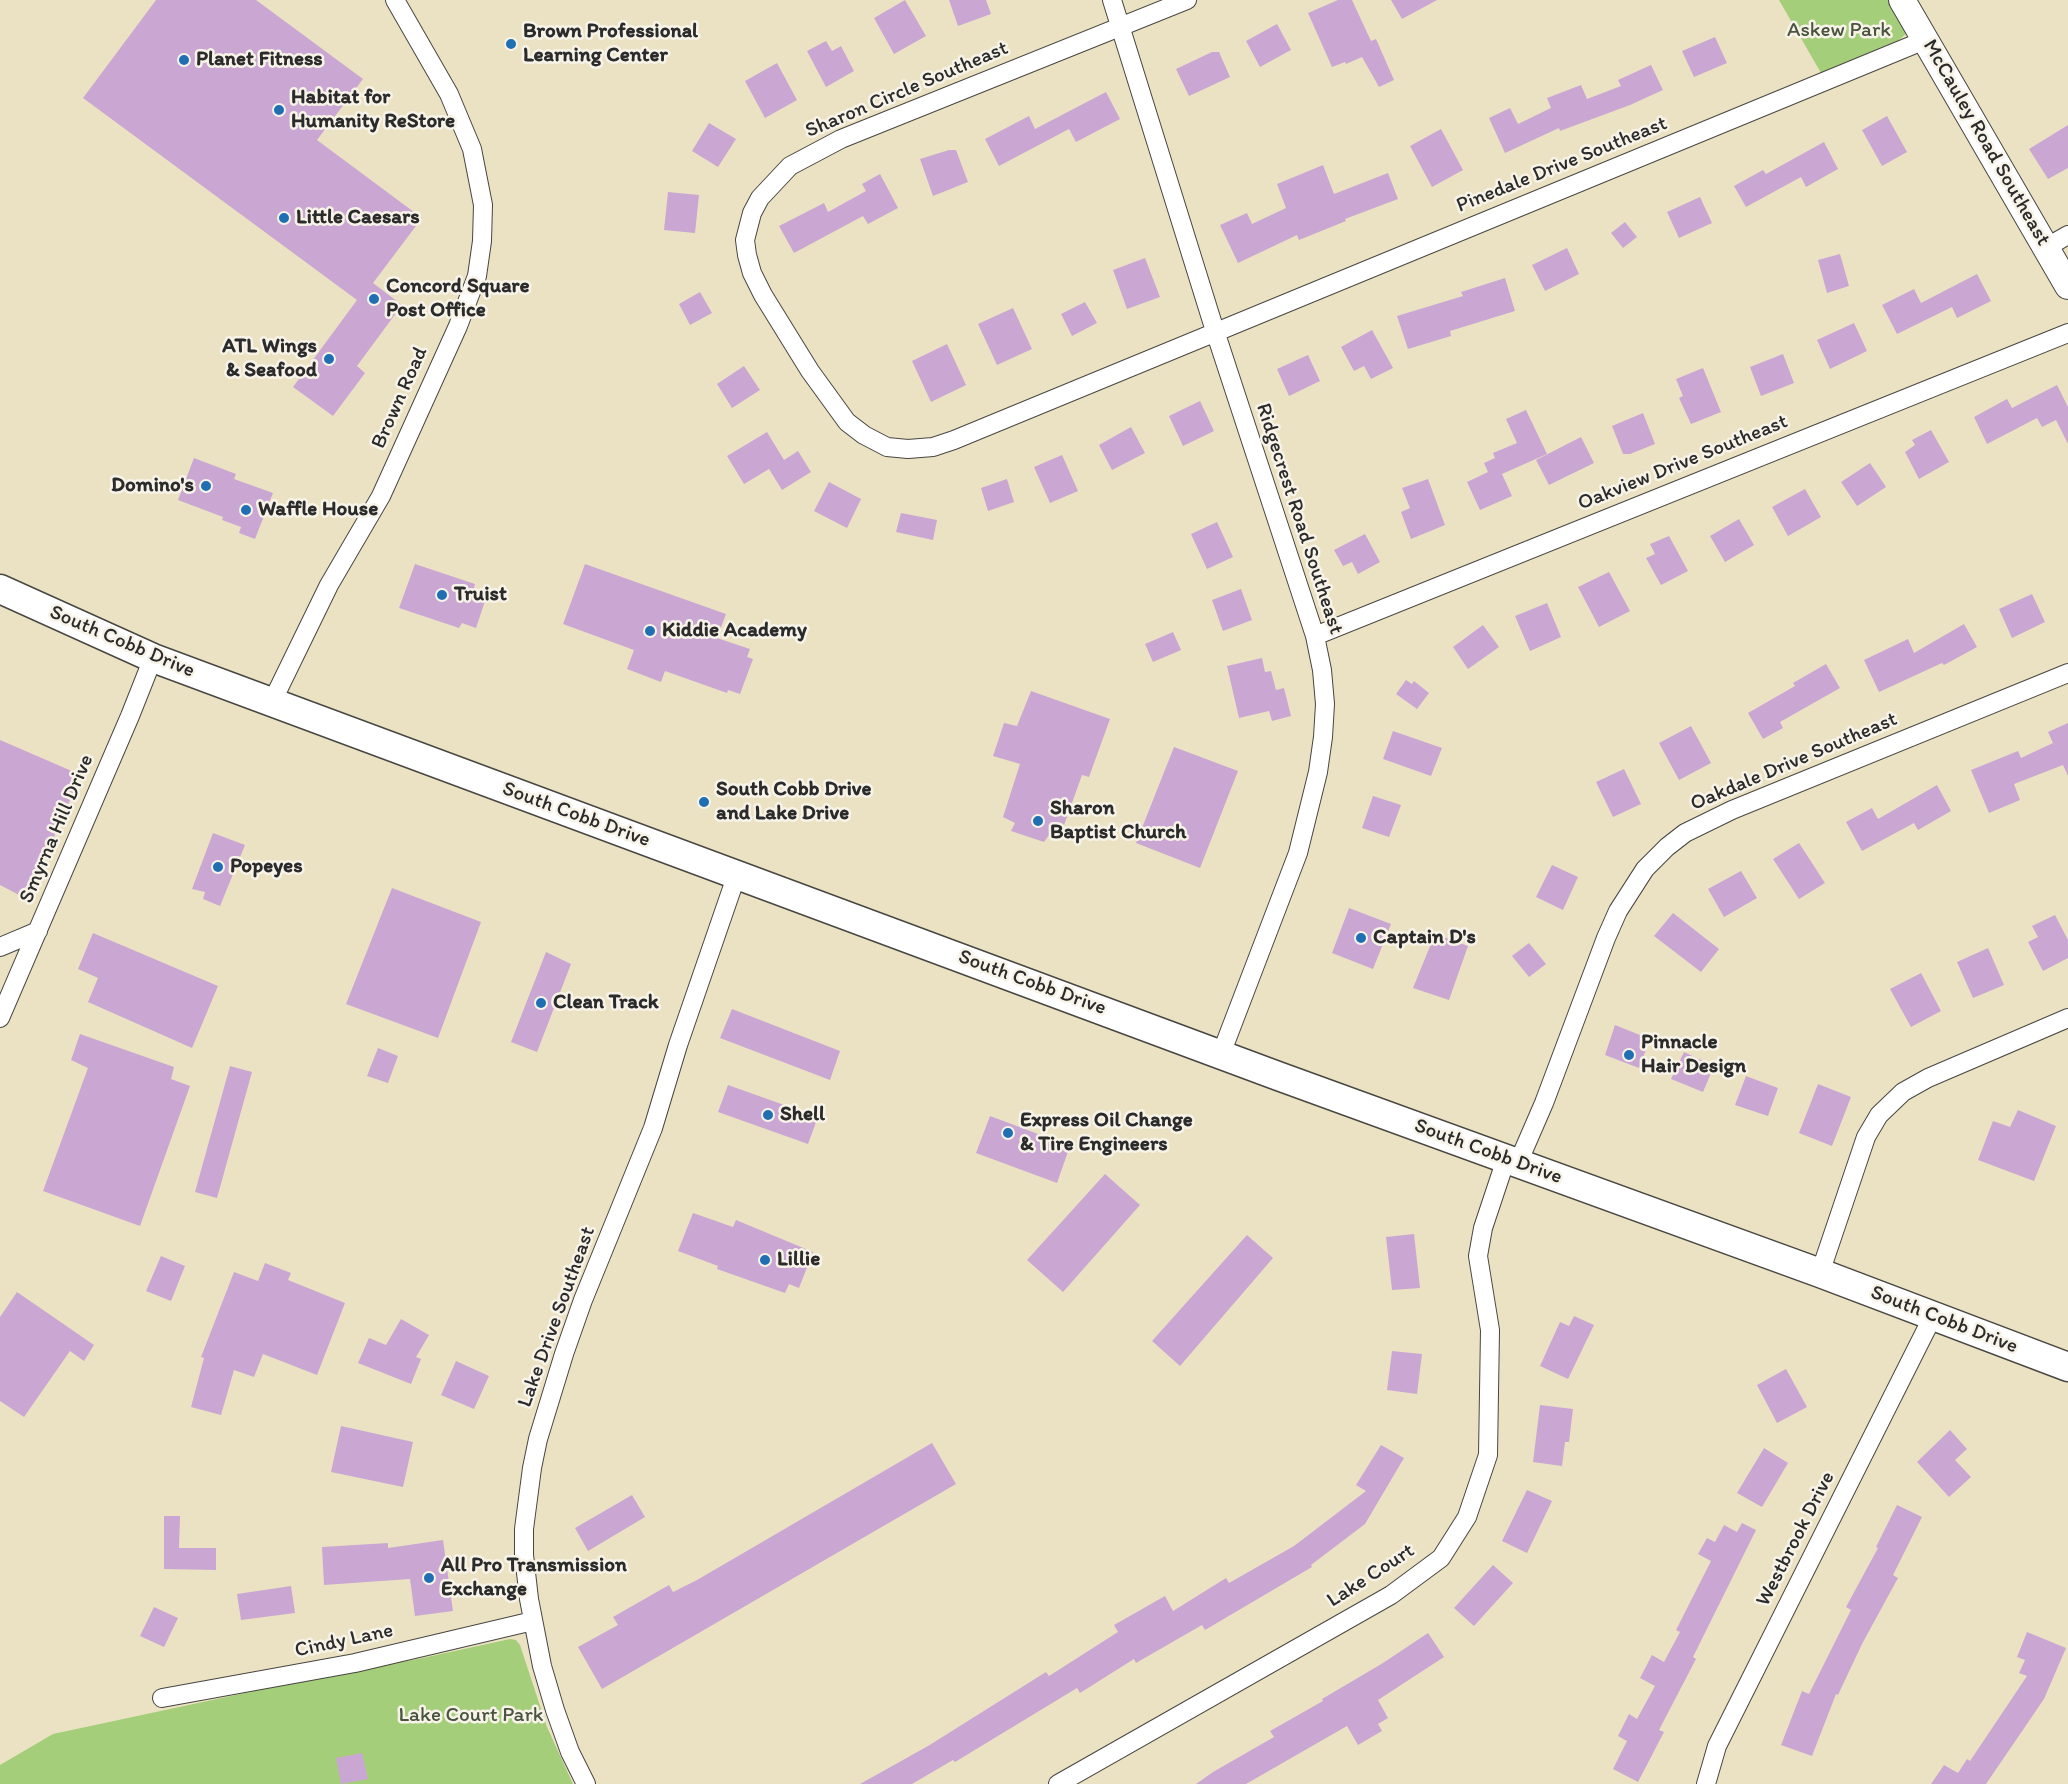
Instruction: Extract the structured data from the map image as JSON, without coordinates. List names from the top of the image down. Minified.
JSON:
{"streets":{"main road":["South Cobb Drive"],"street":["Sharon Circle Southeast","McCauley Road Southeast","Pinedale Drive Southeast","Brown Road","Oakview Drive Southeast","Ridgecrest Road Southeast","Oakdale Drive Southeast","Smyrna Hill Drive","Lake Drive Southeast","Westbrook Drive","Lake Court","Cindy Lane"]},"crossings":[["Sharon Circle Southeast","Pinedale Drive Southeast"],["Sharon Circle Southeast","Ridgecrest Road Southeast"],["McCauley Road Southeast","Pinedale Drive Southeast"],["Pinedale Drive Southeast","Ridgecrest Road Southeast"],["Brown Road","South Cobb Drive"],["Oakview Drive Southeast","Ridgecrest Road Southeast"],["Ridgecrest Road Southeast","South Cobb Drive"],["South Cobb Drive","Oakdale Drive Southeast"],["South Cobb Drive","Smyrna Hill Drive"],["South Cobb Drive","Lake Drive Southeast"],["South Cobb Drive","Westbrook Drive"],["South Cobb Drive","Lake Court"],["Oakdale Drive Southeast","Lake Court"],["Lake Drive Southeast","Cindy Lane"]],"parks":["Askew Park","Lake Court Park"],"places":["Brown Professional Learning Center","Planet Fitness","Habitat for Humanity ReStore","Little Caesars","Concord Square Post Office","ATL Wings & Seafood","Domino's","Waffle House","Truist","Kiddie Academy","South Cobb Drive and Lake Drive","Sharon Baptist Church","Popeyes","Captain D's","Clean Track","Pinnacle Hair Design","Shell","Express Oil Change & Tire Engineers","Lillie","All Pro Transmission Exchange"]}
